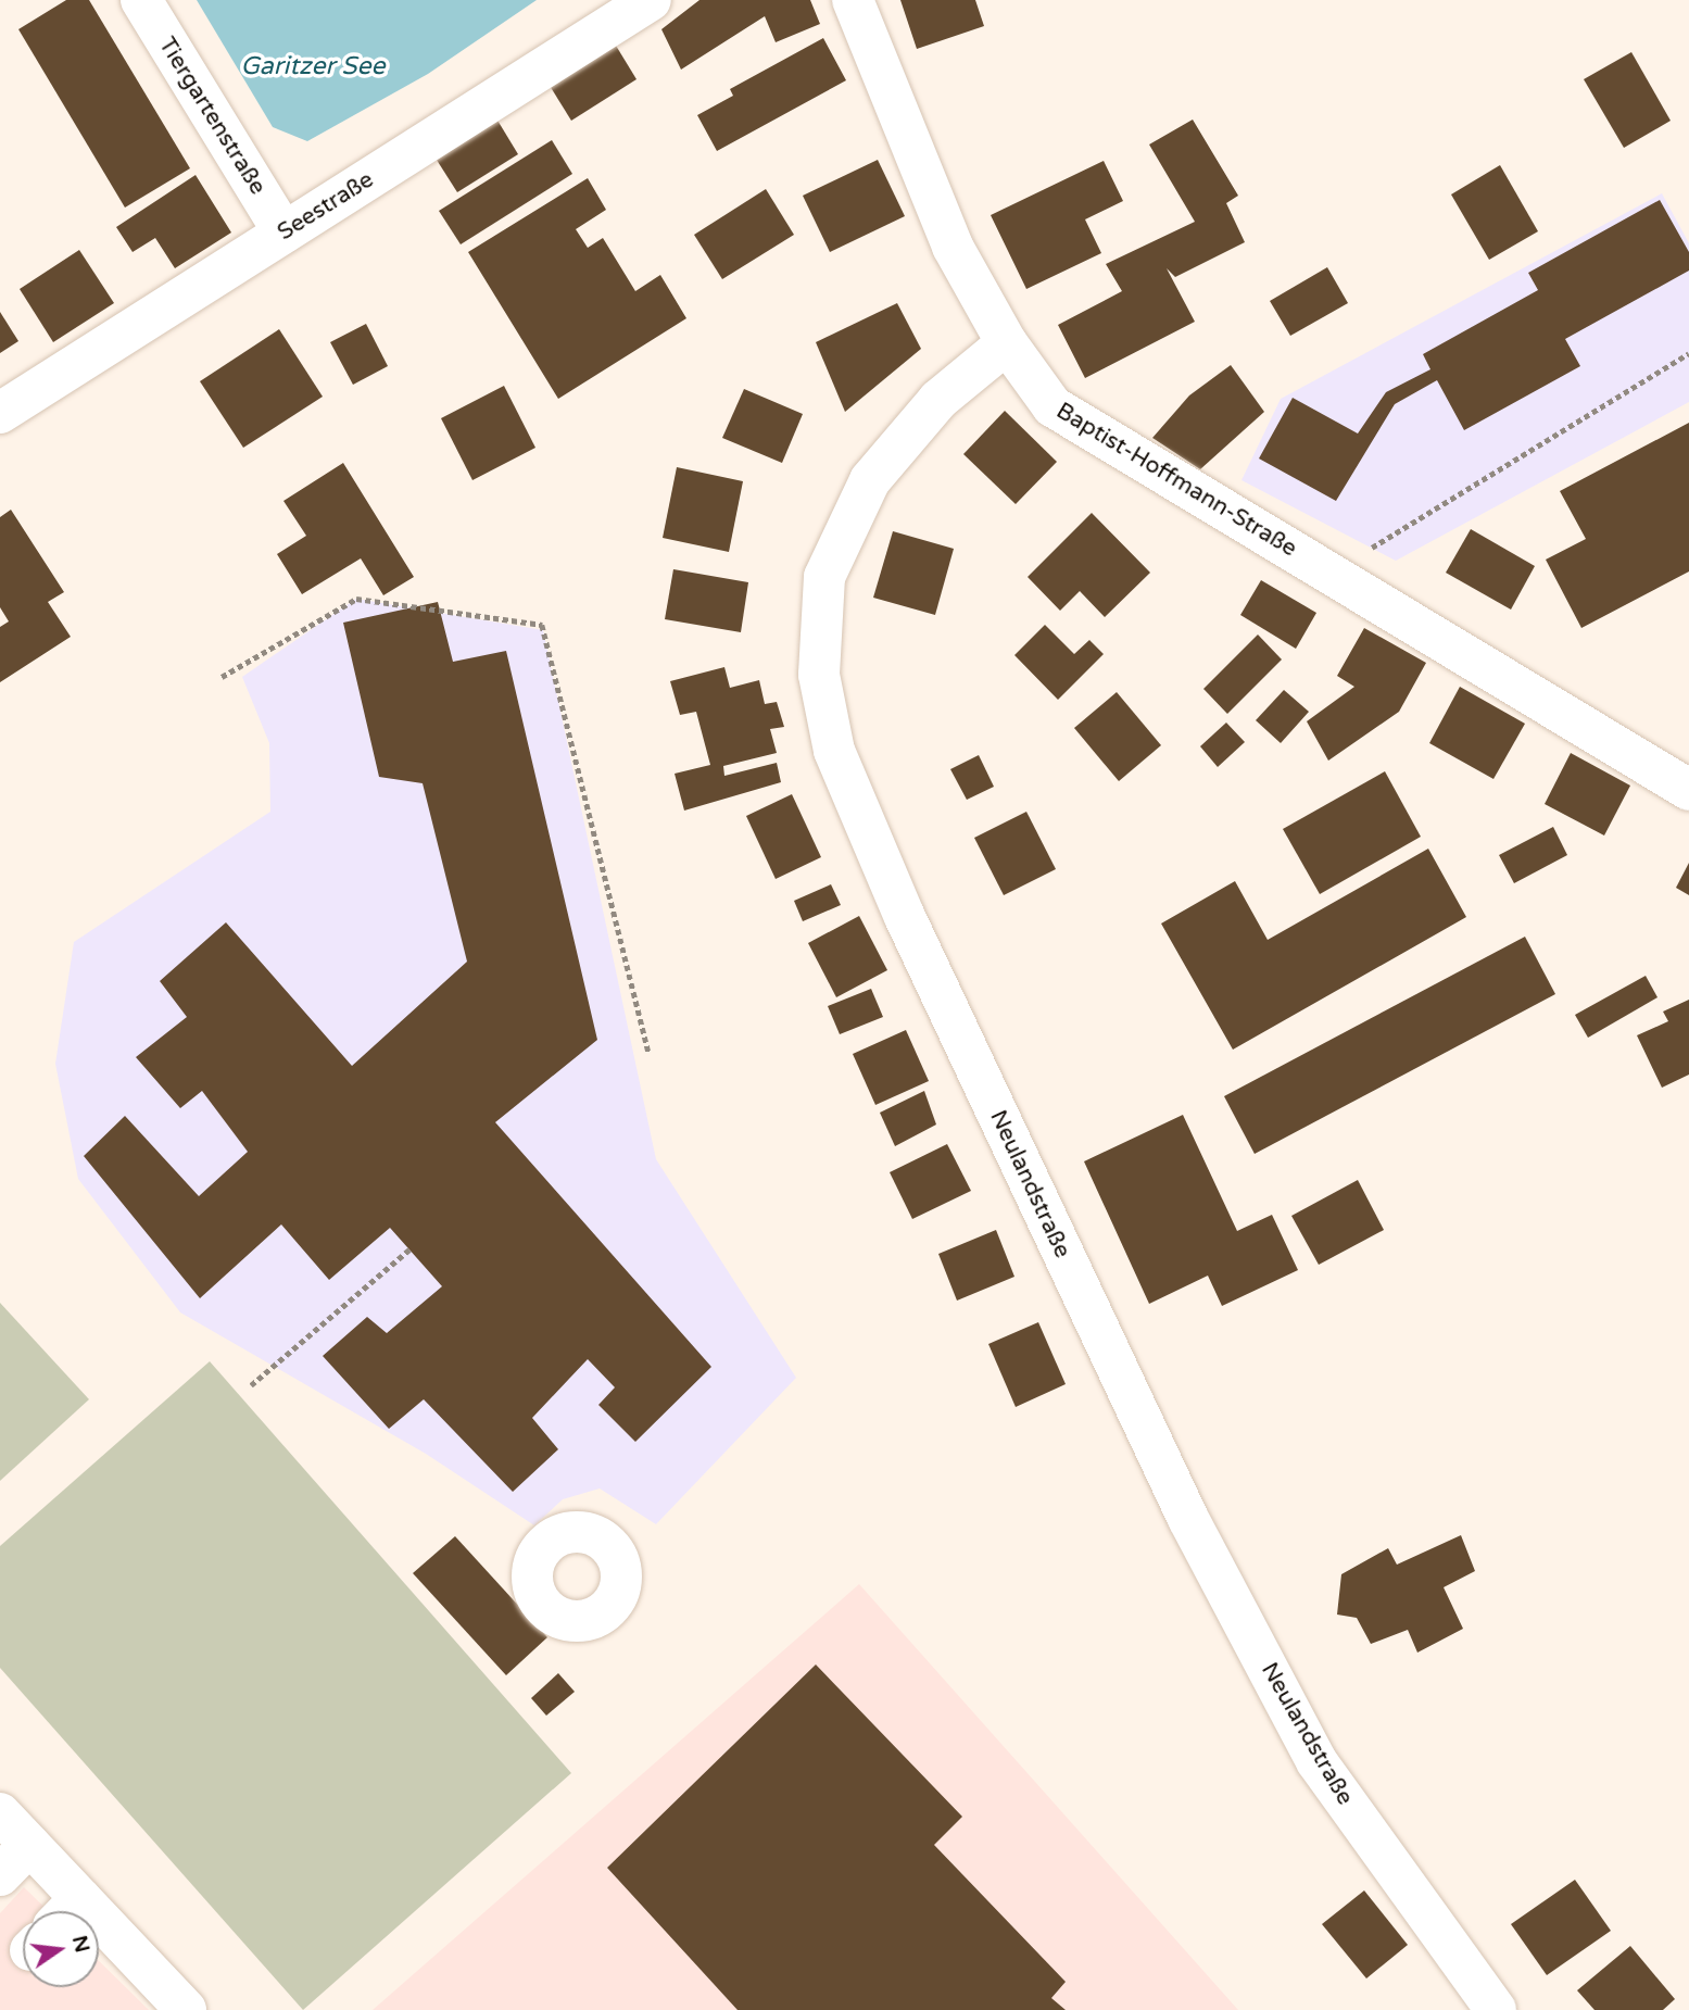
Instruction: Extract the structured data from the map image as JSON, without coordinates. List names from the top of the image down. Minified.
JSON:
{"streets":{"street":["Tiergartenstraße","Seestraße","Baptist-Hoffmann-Straße","Neulandstraße"]},"crossings":[["Tiergartenstraße","Seestraße"],["Baptist-Hoffmann-Straße","Neulandstraße"]],"water":["Garitzer See"],"north":"right"}
